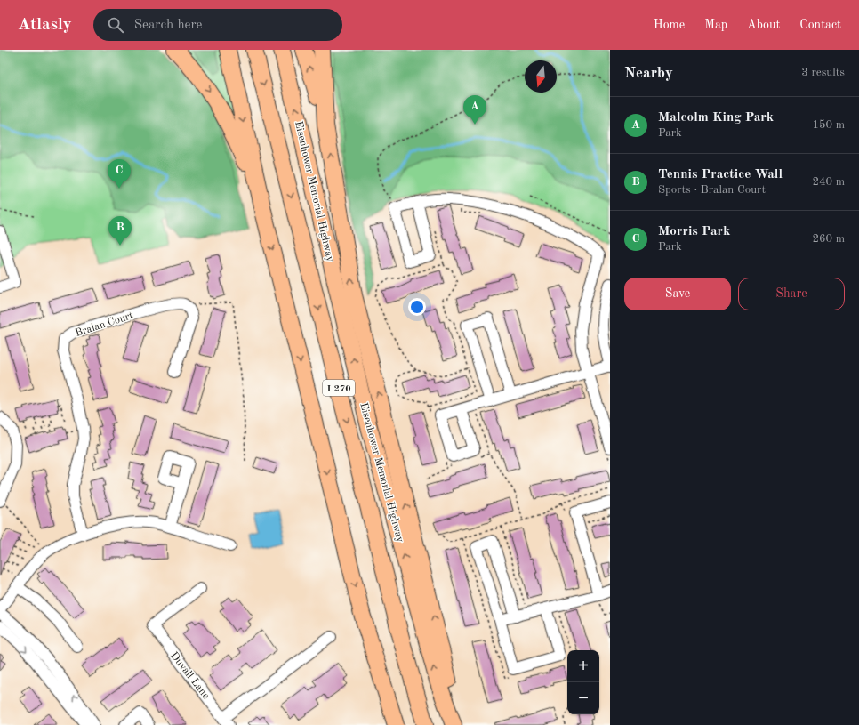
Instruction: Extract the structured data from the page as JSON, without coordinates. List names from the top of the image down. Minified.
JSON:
{"streets":{"highway":["Eisenhower Memorial Highway","I 270"],"street":["Bralan Court","Duvall Lane"]},"north":"bottom","page":{"header":"Atlasly","search":"Search here","nav":["Home","Map","About","Contact"],"heading":["Nearby","3 results"],"pins":["A","C","B"],"list":[{"mark":"A","name":"Malcolm King Park","note":"Park","value":"150 m"},{"mark":"B","name":"Tennis Practice Wall","note":"Sports · Bralan Court","value":"240 m"},{"mark":"C","name":"Morris Park","note":"Park","value":"260 m"}],"buttons":["Save","Share"],"map_buttons":["+","−"]}}
